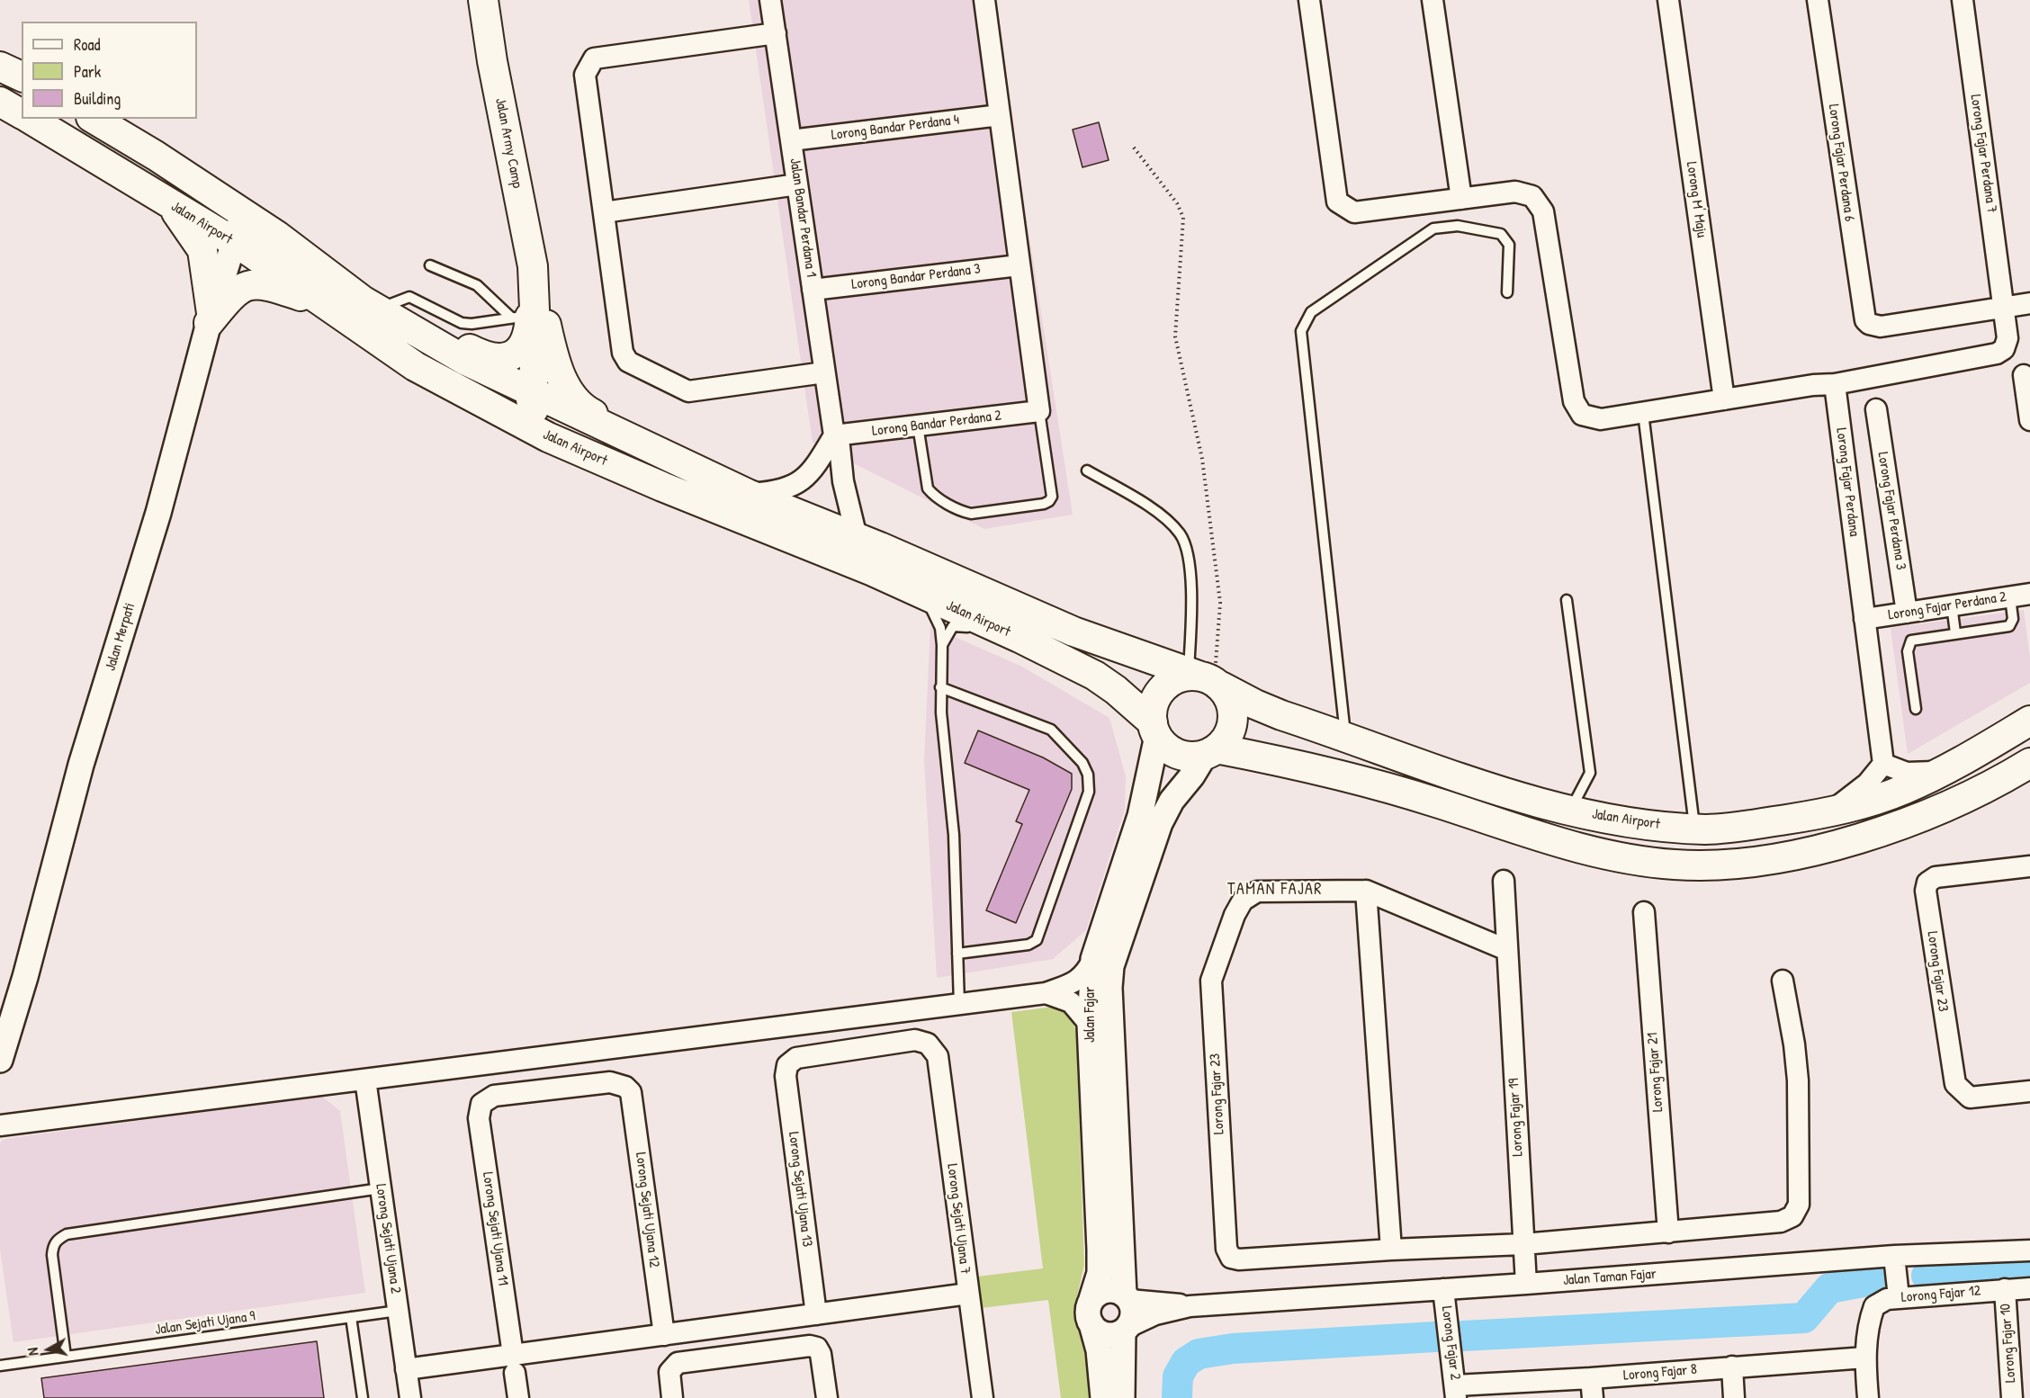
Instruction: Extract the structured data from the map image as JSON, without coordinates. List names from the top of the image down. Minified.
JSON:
{"streets":{"main road":["Jalan Army Camp","Jalan Airport"],"street":["Lorong Bandar Perdana 4","Lorong Fajar Perdana 7","Lorong Fajar Perdana 6","Lorong M' Maju","Jalan Bandar Perdana 1","Lorong Bandar Perdana 3","Lorong Bandar Perdana 2","Lorong Fajar Perdana","Lorong Fajar Perdana 3","Lorong Fajar Perdana 2","Jalan Merpati","Lorong Fajar 23","Jalan Fajar","Lorong Fajar 21","Lorong Fajar 19","Lorong Sejati Ujana 13","Lorong Sejati Ujana 12","Lorong Sejati Ujana 7","Lorong Sejati Ujana 11","Lorong Sejati Ujana 2","Jalan Taman Fajar","Lorong Fajar 12","Lorong Fajar 2","Lorong Fajar 10","Lorong Fajar 8"],"lane":["Jalan Sejati Ujana 9"]},"crossings":[["Lorong Bandar Perdana 4","Jalan Bandar Perdana 1"],["Lorong Fajar Perdana 7","Lorong Fajar Perdana 6"],["Lorong Fajar Perdana 7","Lorong Fajar Perdana"],["Jalan Bandar Perdana 1","Jalan Airport"],["Jalan Bandar Perdana 1","Lorong Bandar Perdana 3"],["Jalan Bandar Perdana 1","Lorong Bandar Perdana 2"],["Jalan Airport","Jalan Merpati"],["Jalan Airport","Jalan Fajar"],["Lorong Fajar Perdana","Lorong Fajar Perdana 2"],["Lorong Fajar Perdana 3","Lorong Fajar Perdana 2"],["Lorong Fajar 23","Lorong Fajar 21"],["Lorong Fajar 23","Lorong Fajar 19"],["Lorong Fajar 19","Jalan Taman Fajar"],["Lorong Sejati Ujana 13","Lorong Sejati Ujana 7"],["Lorong Sejati Ujana 12","Lorong Sejati Ujana 11"],["Lorong Sejati Ujana 2","Jalan Sejati Ujana 9"],["Jalan Taman Fajar","Lorong Fajar 2"],["Lorong Fajar 12","Lorong Fajar 10"],["Lorong Fajar 12","Lorong Fajar 8"],["Lorong Fajar 2","Lorong Fajar 8"]],"districts":["TAMAN FAJAR"],"legend":["Road","Park","Building"],"north":"left"}
